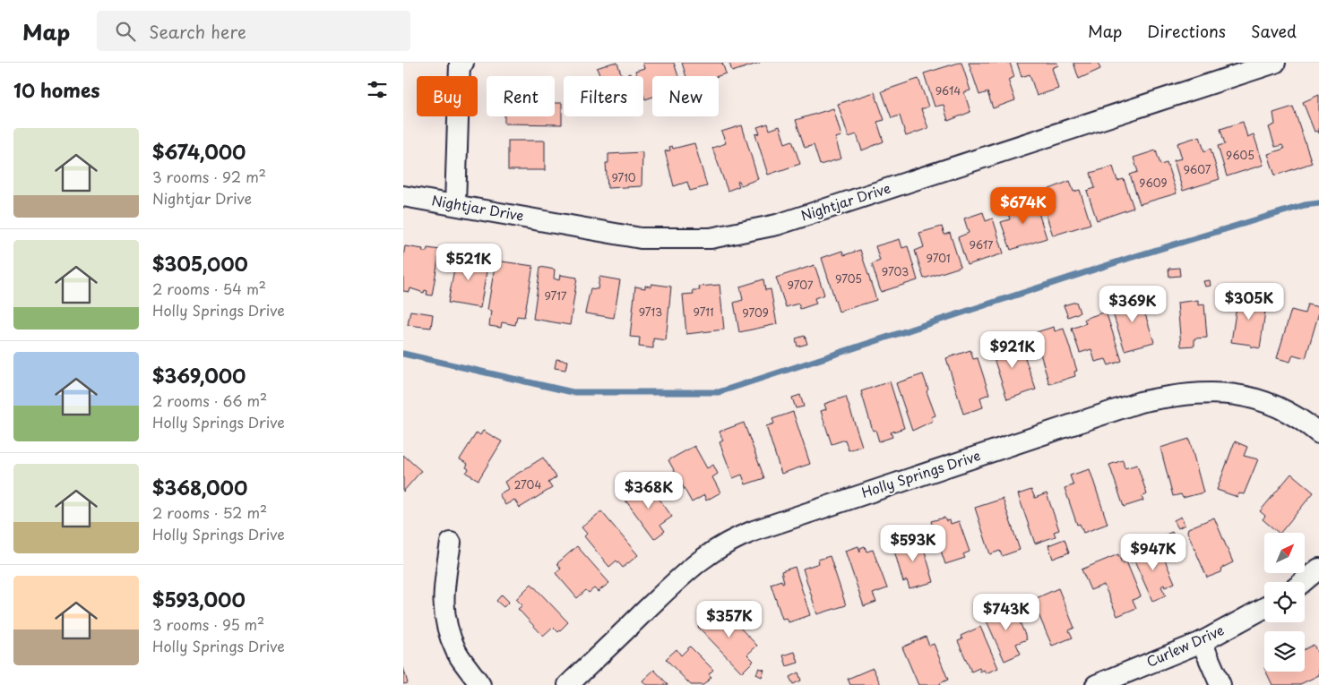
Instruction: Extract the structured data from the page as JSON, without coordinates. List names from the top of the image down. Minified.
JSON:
{"streets":{"street":["Nightjar Drive","Holly Springs Drive","Curlew Drive"]},"house_numbers":["9614","9605","9607","9710","9609","9617","9701","9703","9705","9707","9717","9713","9711","9709","2704"],"north":"top right","page":{"header":"Map","search":"Search here","nav":["Map","Directions","Saved"],"heading":"10 homes","chip":["Buy","Rent","Filters","New"],"list":[{"name":"$674,000","note":"3 rooms · 92 m² · Nightjar Drive"},{"name":"$305,000","note":"2 rooms · 54 m² · Holly Springs Drive"},{"name":"$369,000","note":"2 rooms · 66 m² · Holly Springs Drive"},{"name":"$368,000","note":"2 rooms · 52 m² · Holly Springs Drive"},{"name":"$593,000","note":"3 rooms · 95 m² · Holly Springs Drive"}],"price":["$674K","$521K","$305K","$369K","$921K","$368K","$593K","$947K","$743K","$357K"]}}
